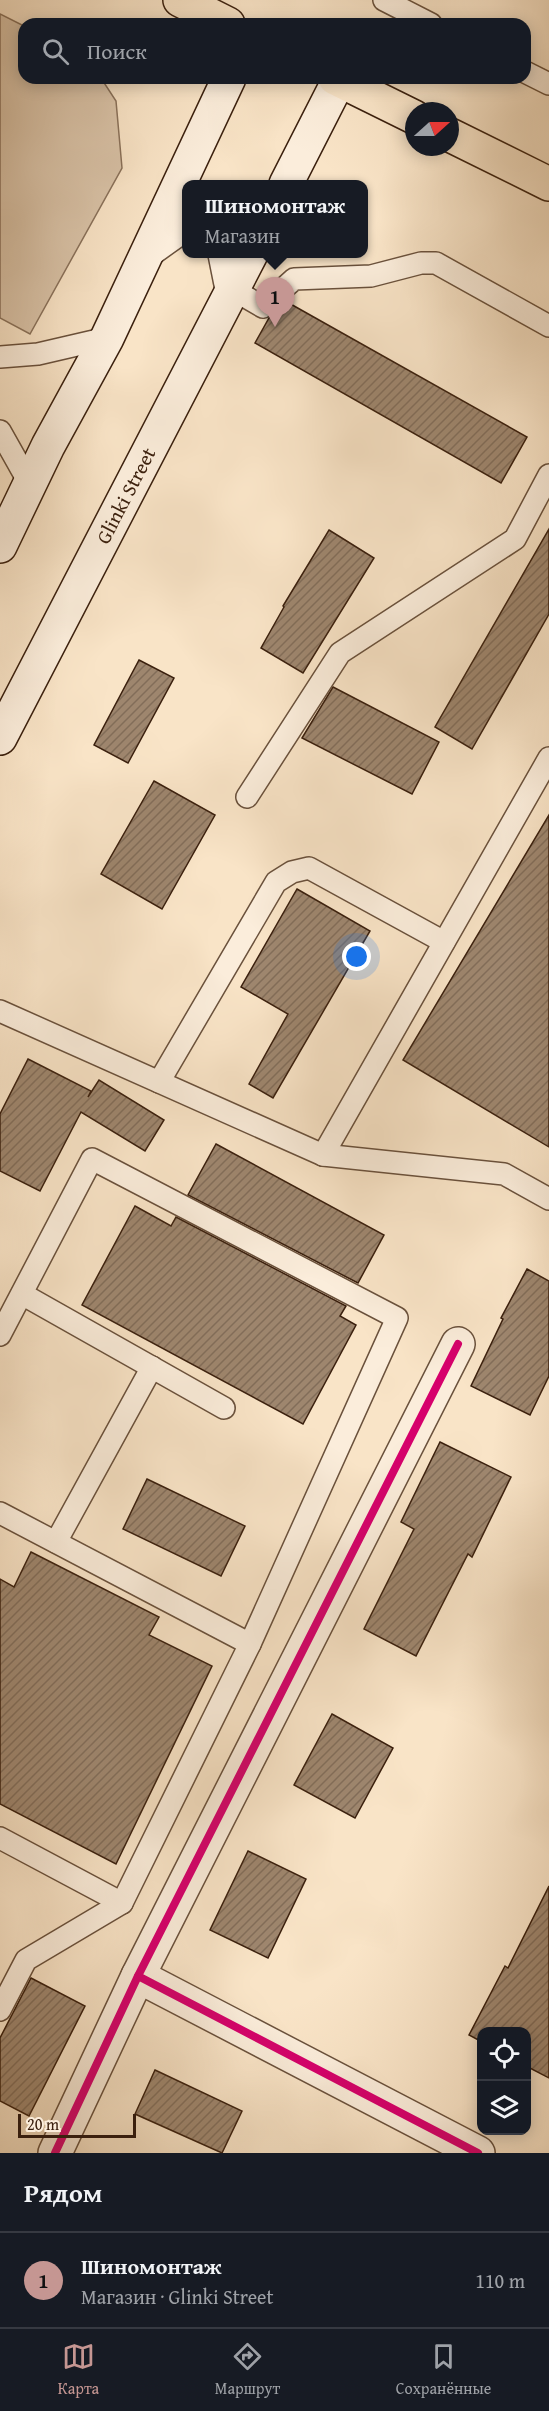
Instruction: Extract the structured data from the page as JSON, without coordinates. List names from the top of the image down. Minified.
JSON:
{"streets":{"street":["Glinki Street"]},"scale_bar":"20 m","north":"right","page":{"search":"Поиск","popup":["Шиномонтаж","Магазин"],"pins":"1","scale":"20 m","heading":"Рядом","list":[{"mark":"1","name":"Шиномонтаж","note":"Магазин · Glinki Street","value":"110 m"}],"nav":["Карта","Маршрут","Сохранённые"]}}
